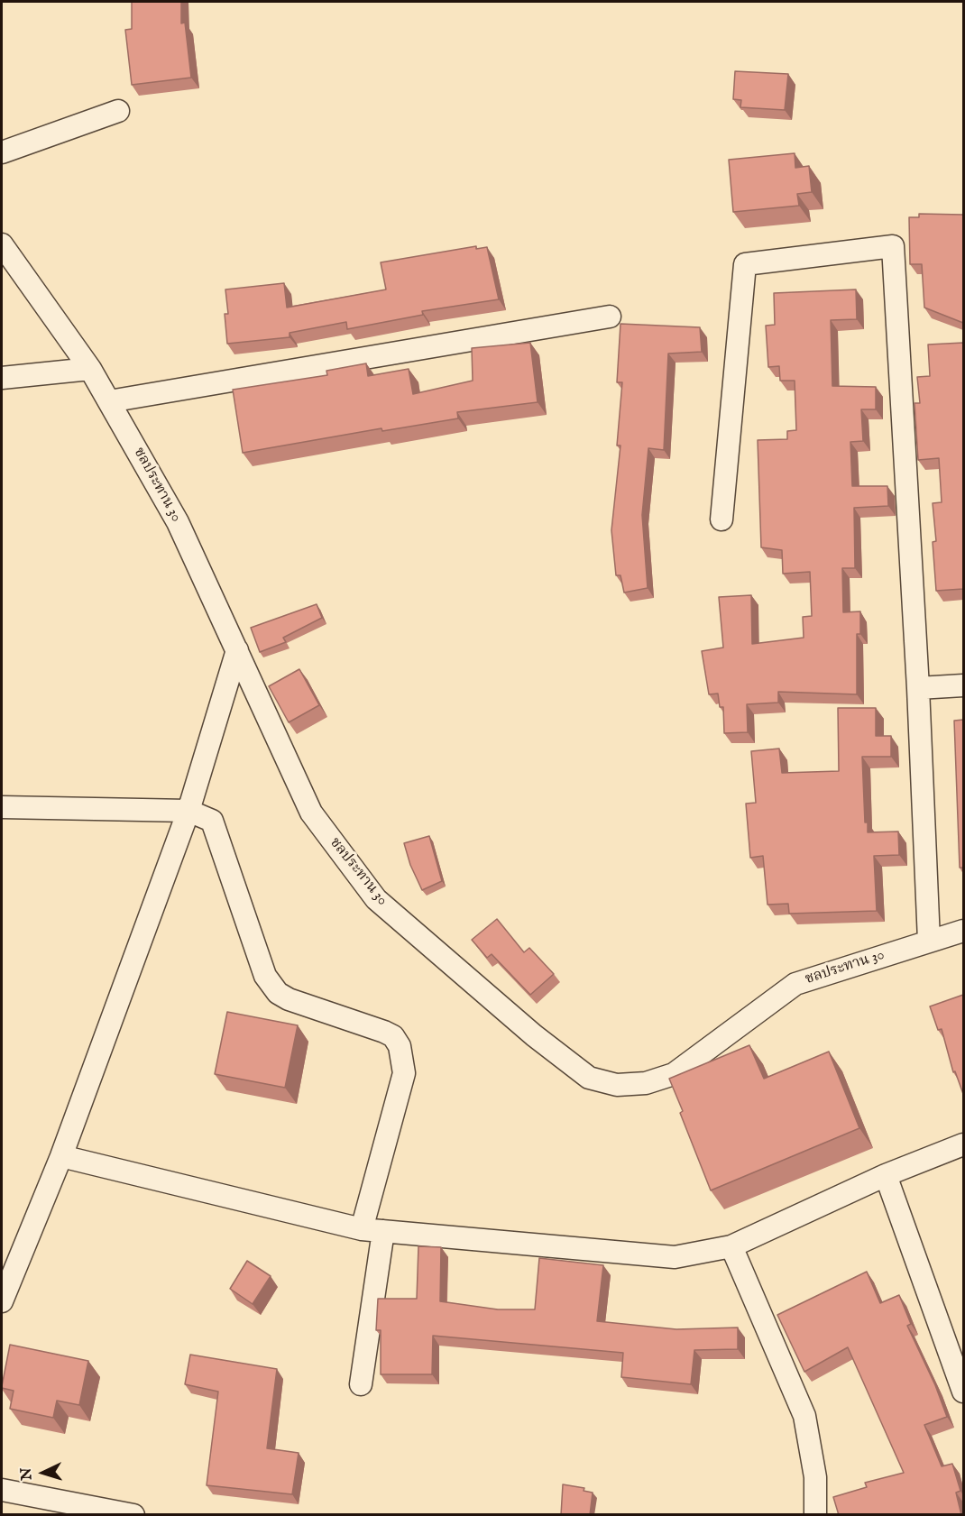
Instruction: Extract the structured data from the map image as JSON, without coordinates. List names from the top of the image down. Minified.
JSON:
{"streets":{"street":["ชลประทาน 30"]},"north":"left"}
